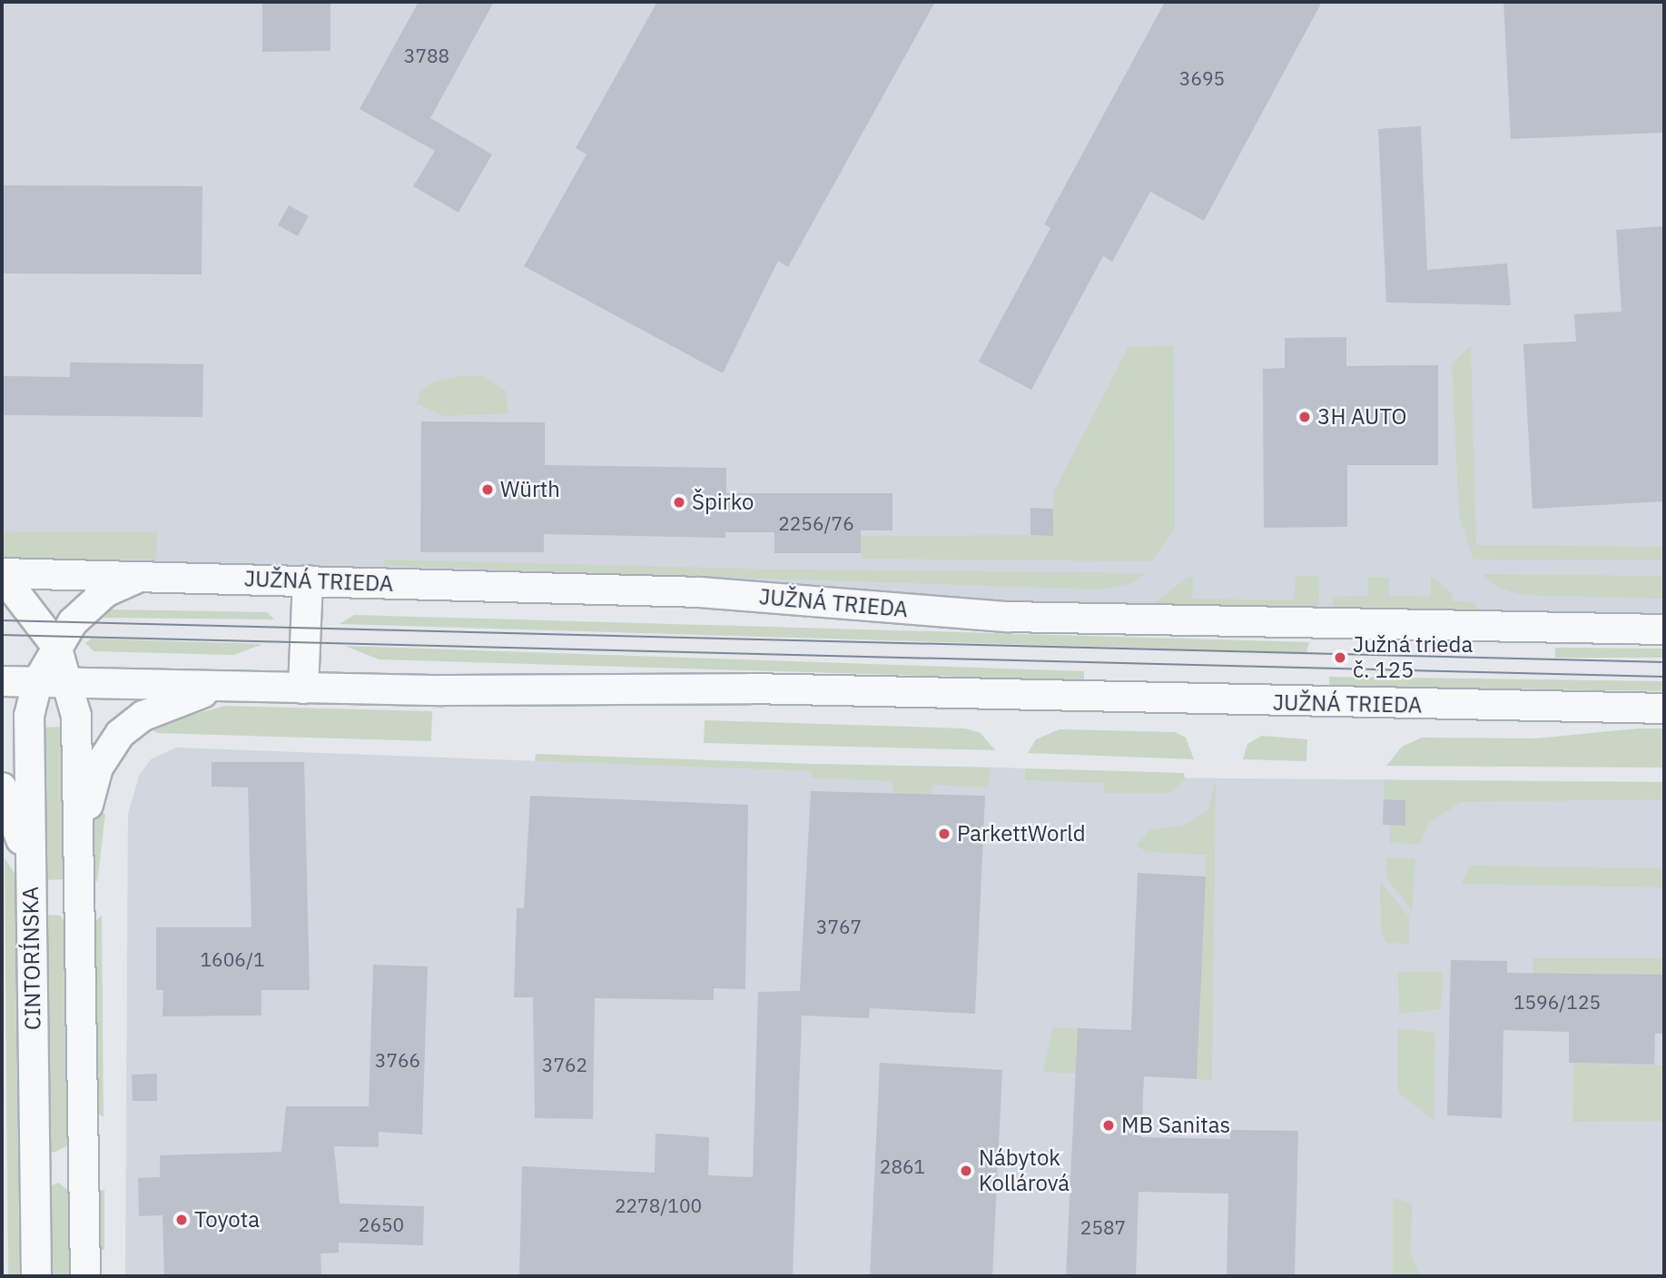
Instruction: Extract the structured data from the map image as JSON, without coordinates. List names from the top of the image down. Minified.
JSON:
{"streets":{"street":["JUŽNÁ TRIEDA","CINTORÍNSKA"]},"crossings":[["JUŽNÁ TRIEDA","CINTORÍNSKA"]],"places":["3H AUTO","Würth","Špirko","Južná trieda č. 125","ParkettWorld","MB Sanitas","Nábytok Kollárová","Toyota"],"house_numbers":["3788","3695","2256/76","3767","1606/1","1596/125","3766","3762","2861","2278/100","2650","2587"]}
